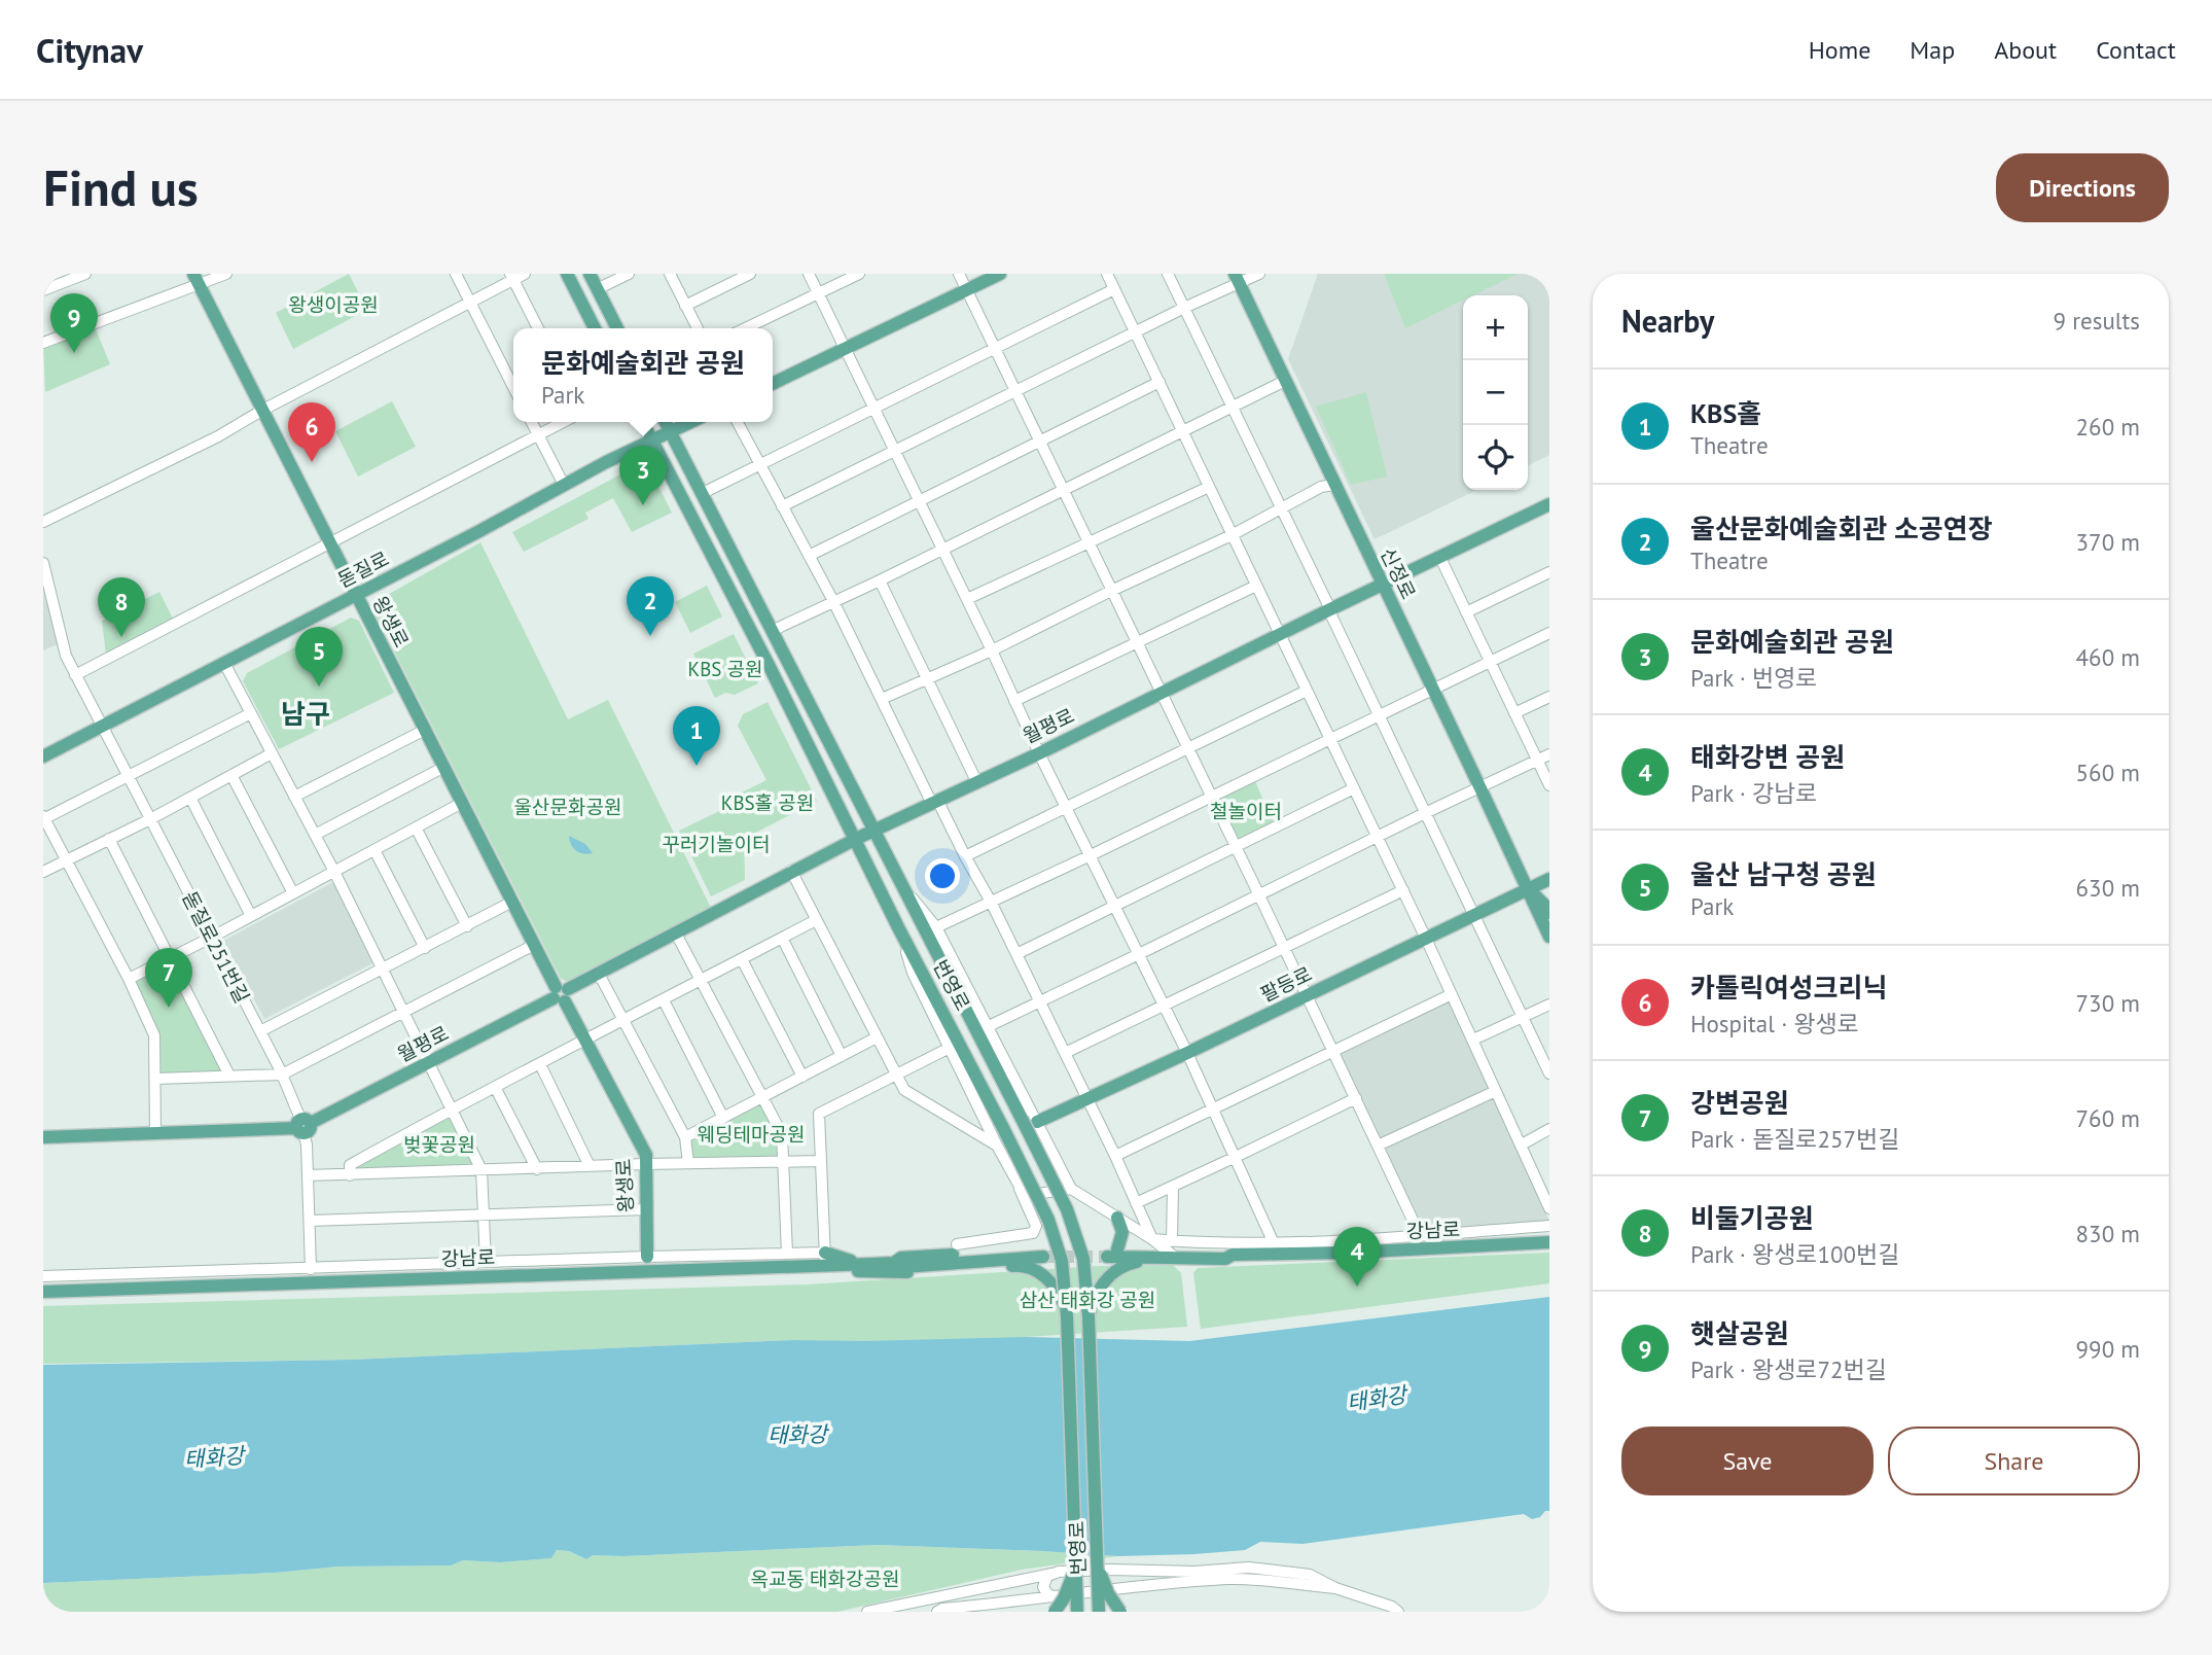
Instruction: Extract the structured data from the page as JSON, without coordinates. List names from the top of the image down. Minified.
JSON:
{"streets":{"main road":["돋질로","신정로","왕생로","월평로","팔등로","번영로","강남로"],"street":["돋질로251번길"]},"crossings":[["돋질로","왕생로"],["돋질로","돋질로251번길"],["돋질로","번영로"],["신정로","월평로"],["신정로","팔등로"],["왕생로","월평로"],["월평로","돋질로251번길"],["월평로","번영로"]],"districts":["남구"],"water":["태화강"],"parks":["왕생이공원","KBS 공원","KBS홀 공원","울산문화공원","철놀이터","꾸러기놀이터","웨딩테마공원","벚꽃공원","삼산 태화강 공원","옥교동 태화강공원"],"page":{"header":"Citynav","nav":["Home","Map","About","Contact"],"buttons":["Directions",["Save","Share"]],"title":"Find us","heading":["Nearby","9 results"],"pins":["9","6","3","2","8","5","1","7","4"],"map_buttons":["+","−"],"popup":["문화예술회관 공원","Park"],"list":[{"mark":"1","name":"KBS홀","note":"Theatre","value":"260 m"},{"mark":"2","name":"울산문화예술회관 소공연장","note":"Theatre","value":"370 m"},{"mark":"3","name":"문화예술회관 공원","note":"Park · 번영로","value":"460 m"},{"mark":"4","name":"태화강변 공원","note":"Park · 강남로","value":"560 m"},{"mark":"5","name":"울산 남구청 공원","note":"Park","value":"630 m"},{"mark":"6","name":"카톨릭여성크리닉","note":"Hospital · 왕생로","value":"730 m"},{"mark":"7","name":"강변공원","note":"Park · 돋질로257번길","value":"760 m"},{"mark":"8","name":"비둘기공원","note":"Park · 왕생로100번길","value":"830 m"},{"mark":"9","name":"햇살공원","note":"Park · 왕생로72번길","value":"990 m"}]}}
